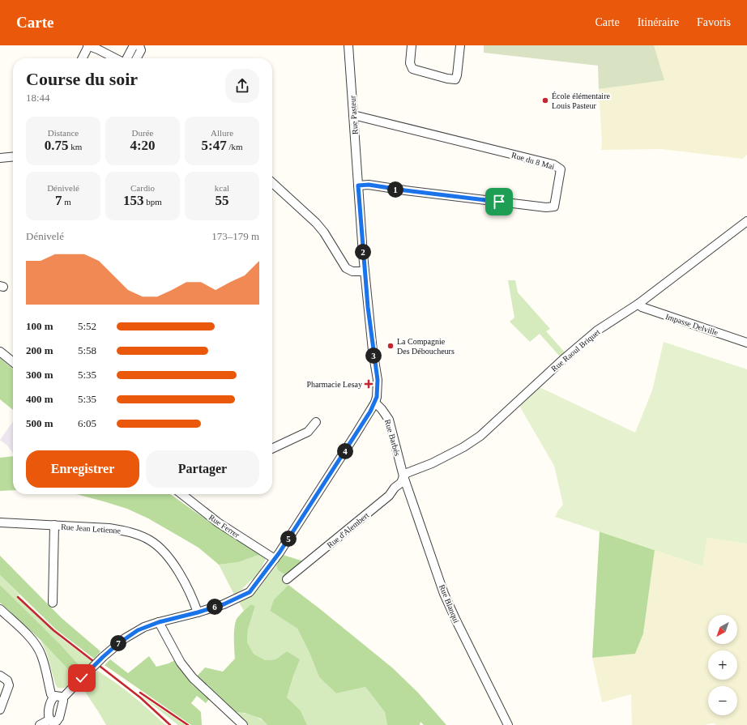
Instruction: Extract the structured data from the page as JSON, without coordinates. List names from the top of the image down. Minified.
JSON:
{"streets":{"street":["Rue Pasteur","Rue du 8 Mai","Impasse Delville","Rue Raoul Briquet","Rue Barbés","Rue Ferrer","Rue Jean Letienne","Rue d'Alembert","Rue Blanqui"]},"crossings":[["Rue Pasteur","Rue du 8 Mai"],["Rue Pasteur","Rue Barbés"],["Impasse Delville","Rue Raoul Briquet"],["Rue Raoul Briquet","Rue Barbés"],["Rue Raoul Briquet","Rue d'Alembert"],["Rue Raoul Briquet","Rue Blanqui"],["Rue Barbés","Rue d'Alembert"],["Rue Barbés","Rue Blanqui"],["Rue d'Alembert","Rue Blanqui"]],"places":{"other":["École élémentaire Louis Pasteur","La Compagnie Des Déboucheurs"],"health":["Pharmacie Lesay"]},"north":"bottom left","page":{"header":"Carte","nav":["Carte","Itinéraire","Favoris"],"heading":["Course du soir","18:44"],"stats":[["Distance","0.75 km"],["Durée","4:20"],["Allure","5:47 /km"],["Dénivelé","7 m"],["Cardio","153 bpm"],["kcal","55"]],"pins":["1","2","3","4","5","6","7"],"chart":["Dénivelé","173–179 m"],"list":[{"name":"100 m","note":"5:52"},{"name":"200 m","note":"5:58"},{"name":"300 m","note":"5:35"},{"name":"400 m","note":"5:35"},{"name":"500 m","note":"6:05"}],"buttons":["Enregistrer","Partager"],"map_buttons":["+","−"]}}
